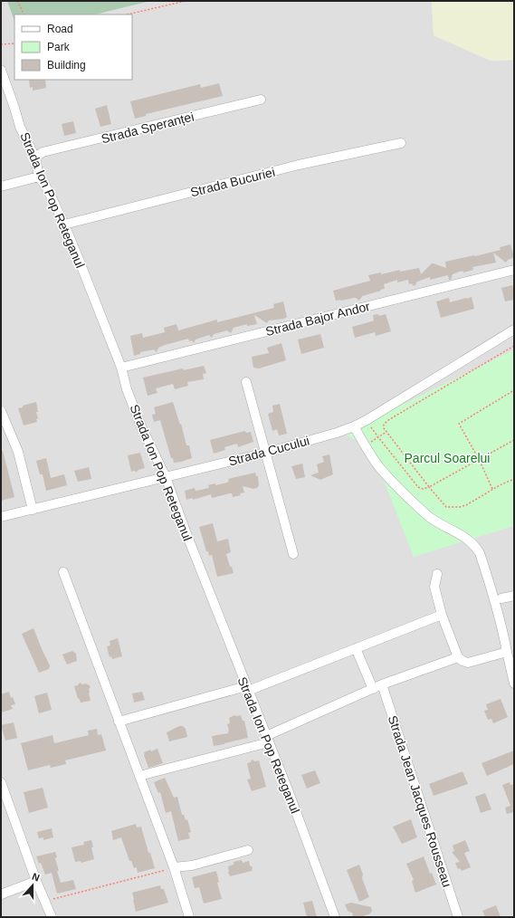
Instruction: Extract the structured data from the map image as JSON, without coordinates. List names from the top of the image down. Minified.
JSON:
{"streets":{"street":["Strada Speranței","Strada Bucuriei","Strada Ion Pop Reteganul","Strada Bajor Andor","Strada Cucului","Strada Jean Jacques Rousseau"]},"crossings":[["Strada Speranței","Strada Ion Pop Reteganul"],["Strada Bucuriei","Strada Ion Pop Reteganul"],["Strada Ion Pop Reteganul","Strada Bajor Andor"],["Strada Ion Pop Reteganul","Strada Cucului"]],"parks":["Parcul Soarelui"],"legend":["Road","Park","Building"],"north":"top"}
